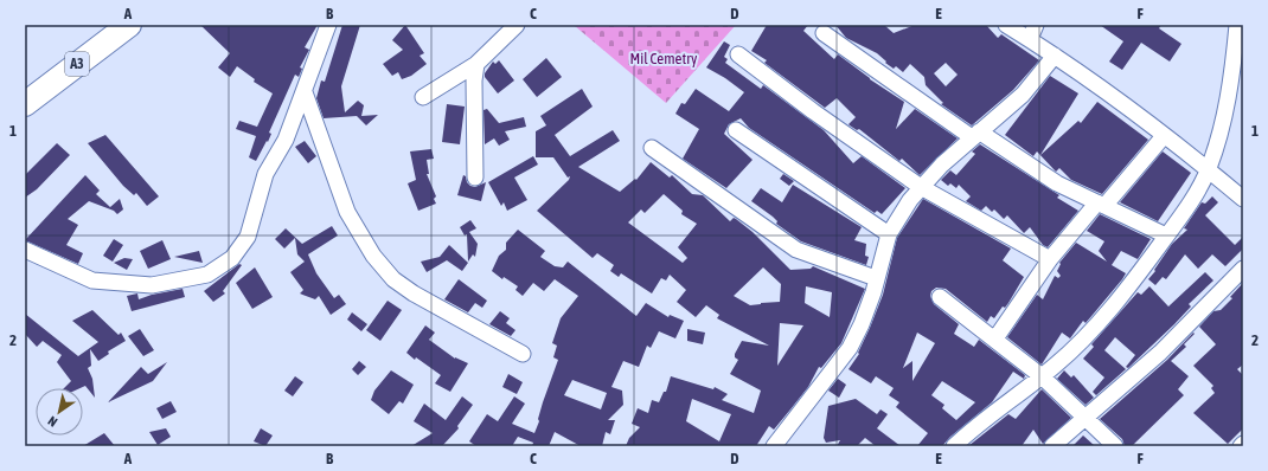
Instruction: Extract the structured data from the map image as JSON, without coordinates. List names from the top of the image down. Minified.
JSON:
{"streets":{"highway":["A3"]},"parks":["Mil Cemetry"],"north":"bottom left","grid":{"columns":["A","B","C","D","E","F"],"rows":["1","2"]}}
